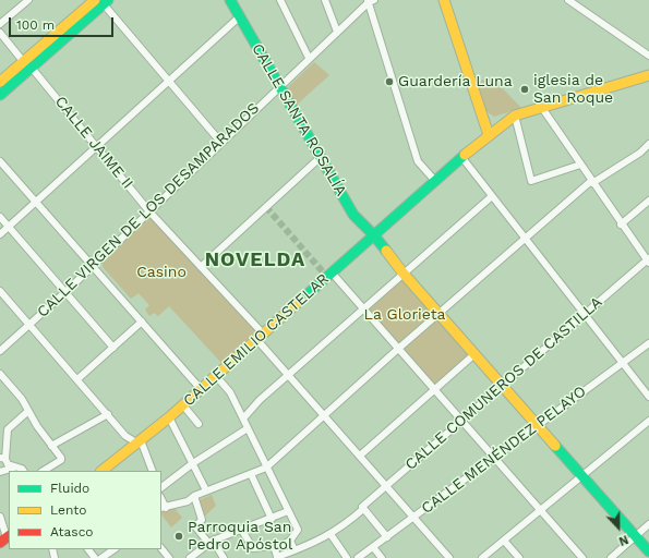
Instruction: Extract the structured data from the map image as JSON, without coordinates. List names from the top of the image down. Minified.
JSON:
{"streets":{"street":["CALLE SANTA ROSALÍA","CALLE JAIME II","CALLE VIRGEN DE LOS DESAMPARADOS","CALLE EMILIO CASTELAR","CALLE COMUNEROS DE CASTILLA","CALLE MENÉNDEZ PELAYO"]},"crossings":[["CALLE SANTA ROSALÍA","CALLE VIRGEN DE LOS DESAMPARADOS"],["CALLE SANTA ROSALÍA","CALLE EMILIO CASTELAR"],["CALLE JAIME II","CALLE VIRGEN DE LOS DESAMPARADOS"],["CALLE JAIME II","CALLE EMILIO CASTELAR"],["CALLE JAIME II","CALLE COMUNEROS DE CASTILLA"],["CALLE JAIME II","CALLE MENÉNDEZ PELAYO"]],"districts":["NOVELDA"],"parks":["Casino","La Glorieta"],"places":["Guardería Luna","iglesia de San Roque","Parroquia San Pedro Apóstol"],"legend":["Fluido","Lento","Atasco"],"scale_bar":"100 m","north":"bottom"}
